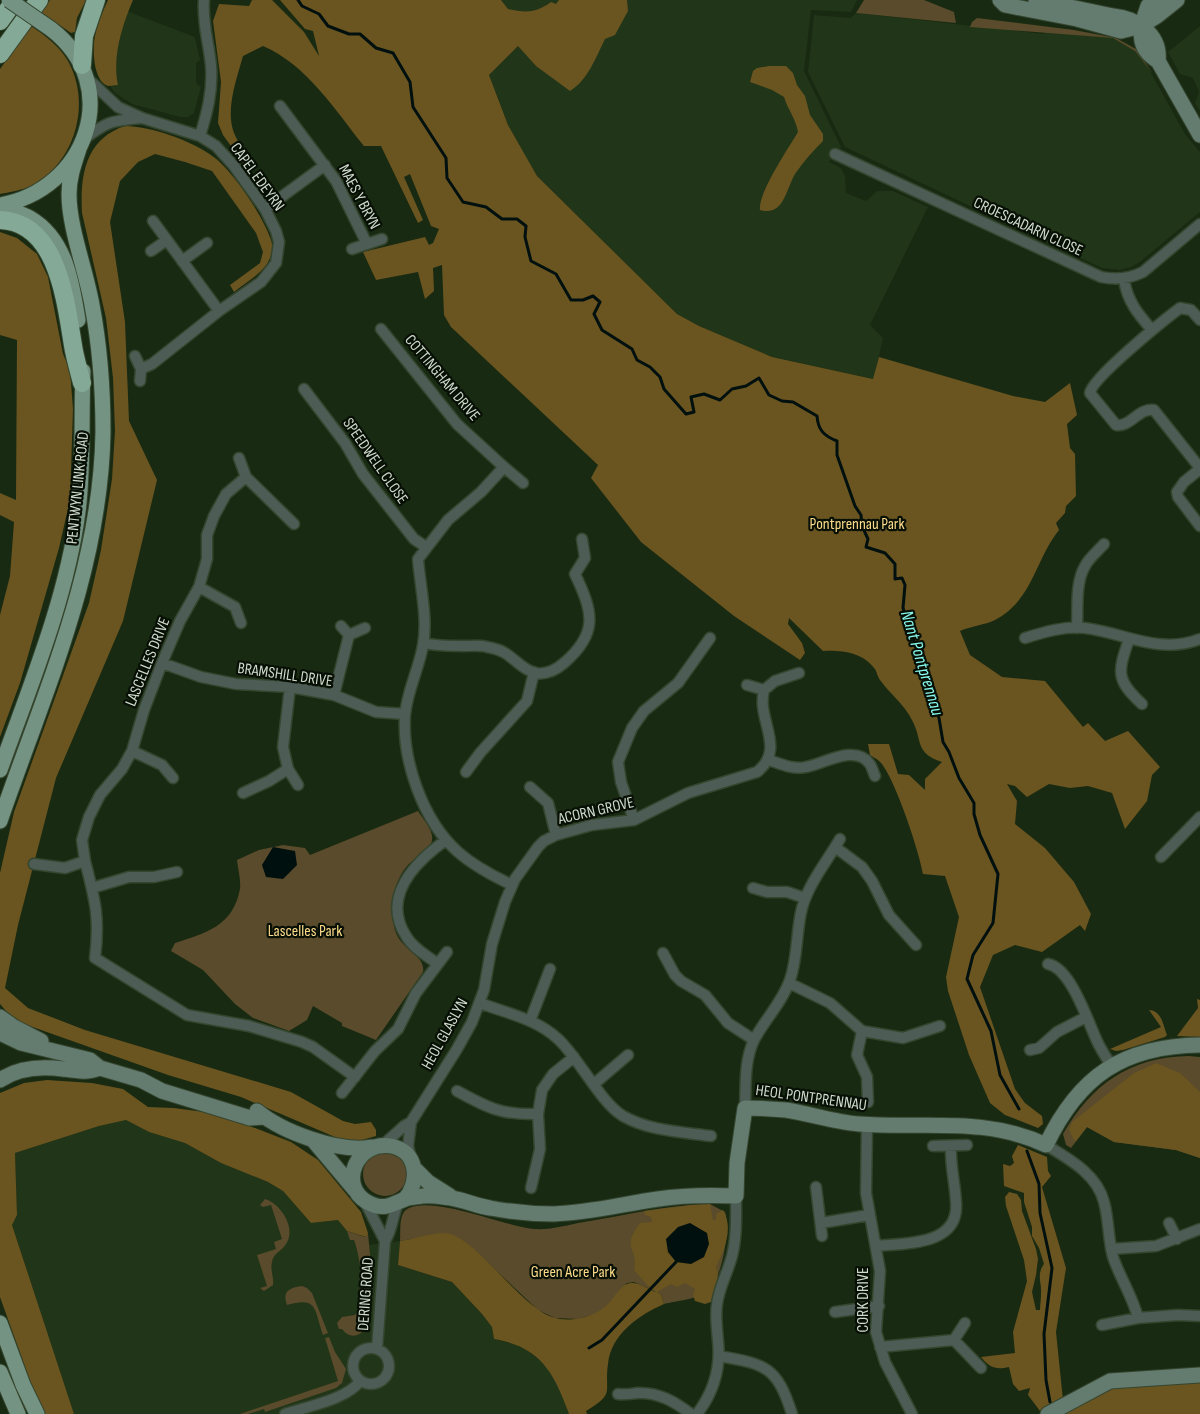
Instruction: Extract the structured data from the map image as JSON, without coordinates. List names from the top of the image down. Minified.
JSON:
{"streets":{"main road":["PENTWYN LINK ROAD"],"street":["CAPEL EDEYRN","MAES Y BRYN","CROESCADARN CLOSE","COTTINGHAM DRIVE","SPEEDWELL CLOSE","LASCELLES DRIVE","BRAMSHILL DRIVE","ACORN GROVE","HEOL GLASLYN","HEOL PONTPRENNAU","DERING ROAD","CORK DRIVE"]},"crossings":[["CAPEL EDEYRN","MAES Y BRYN"],["CAPEL EDEYRN","PENTWYN LINK ROAD"],["LASCELLES DRIVE","BRAMSHILL DRIVE"],["ACORN GROVE","HEOL GLASLYN"],["HEOL GLASLYN","DERING ROAD"],["HEOL PONTPRENNAU","CORK DRIVE"]],"water":["Nant Pontprennau"],"parks":["Pontprennau Park","Lascelles Park","Green Acre Park"]}
